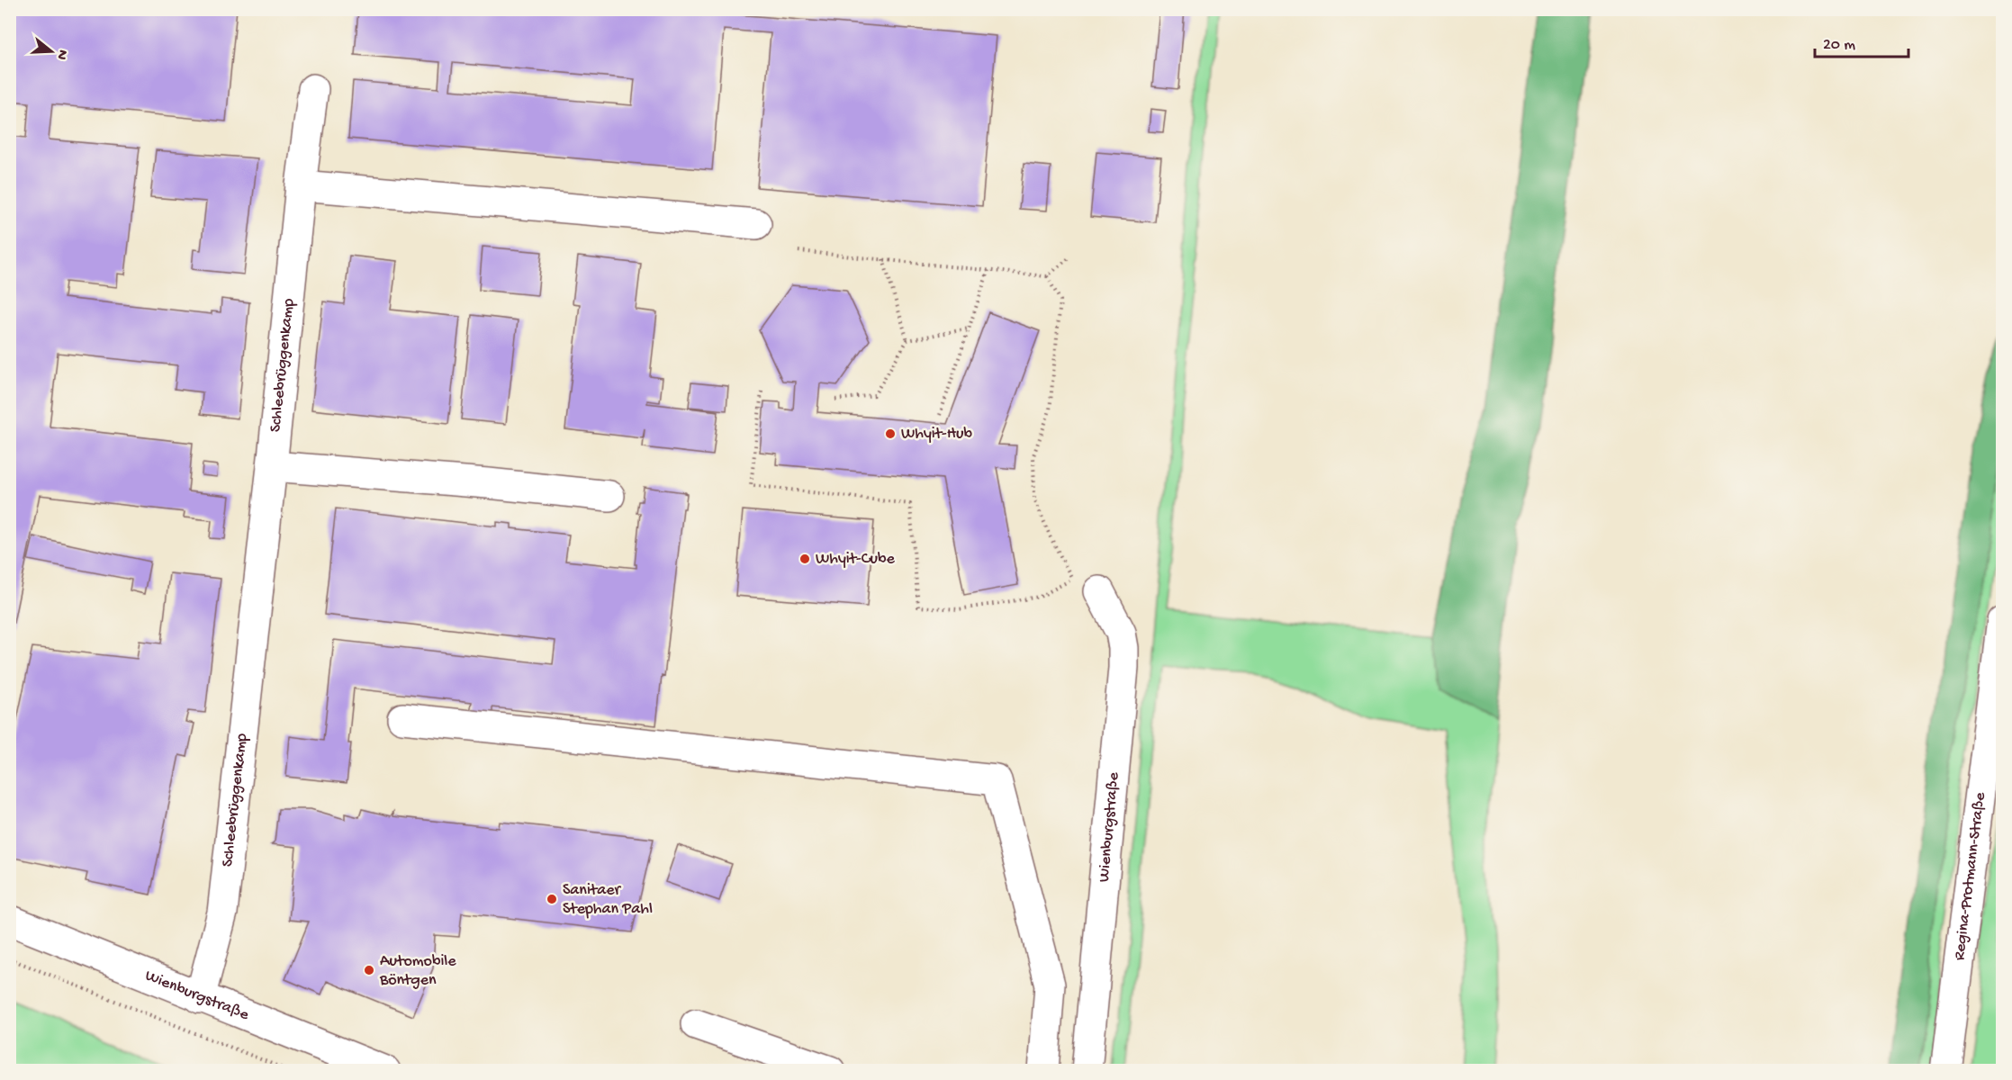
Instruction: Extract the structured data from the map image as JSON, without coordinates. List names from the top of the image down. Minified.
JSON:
{"streets":{"street":["Schleebrüggenkamp","Wienburgstraße","Regina-Protmann-Straße"]},"crossings":[["Schleebrüggenkamp","Wienburgstraße"]],"places":["Whyit-Hub","Whyit-Cube","Sanitaer Stephan Pahl","Automobile Böntgen"],"scale_bar":"20 m","north":"right"}
